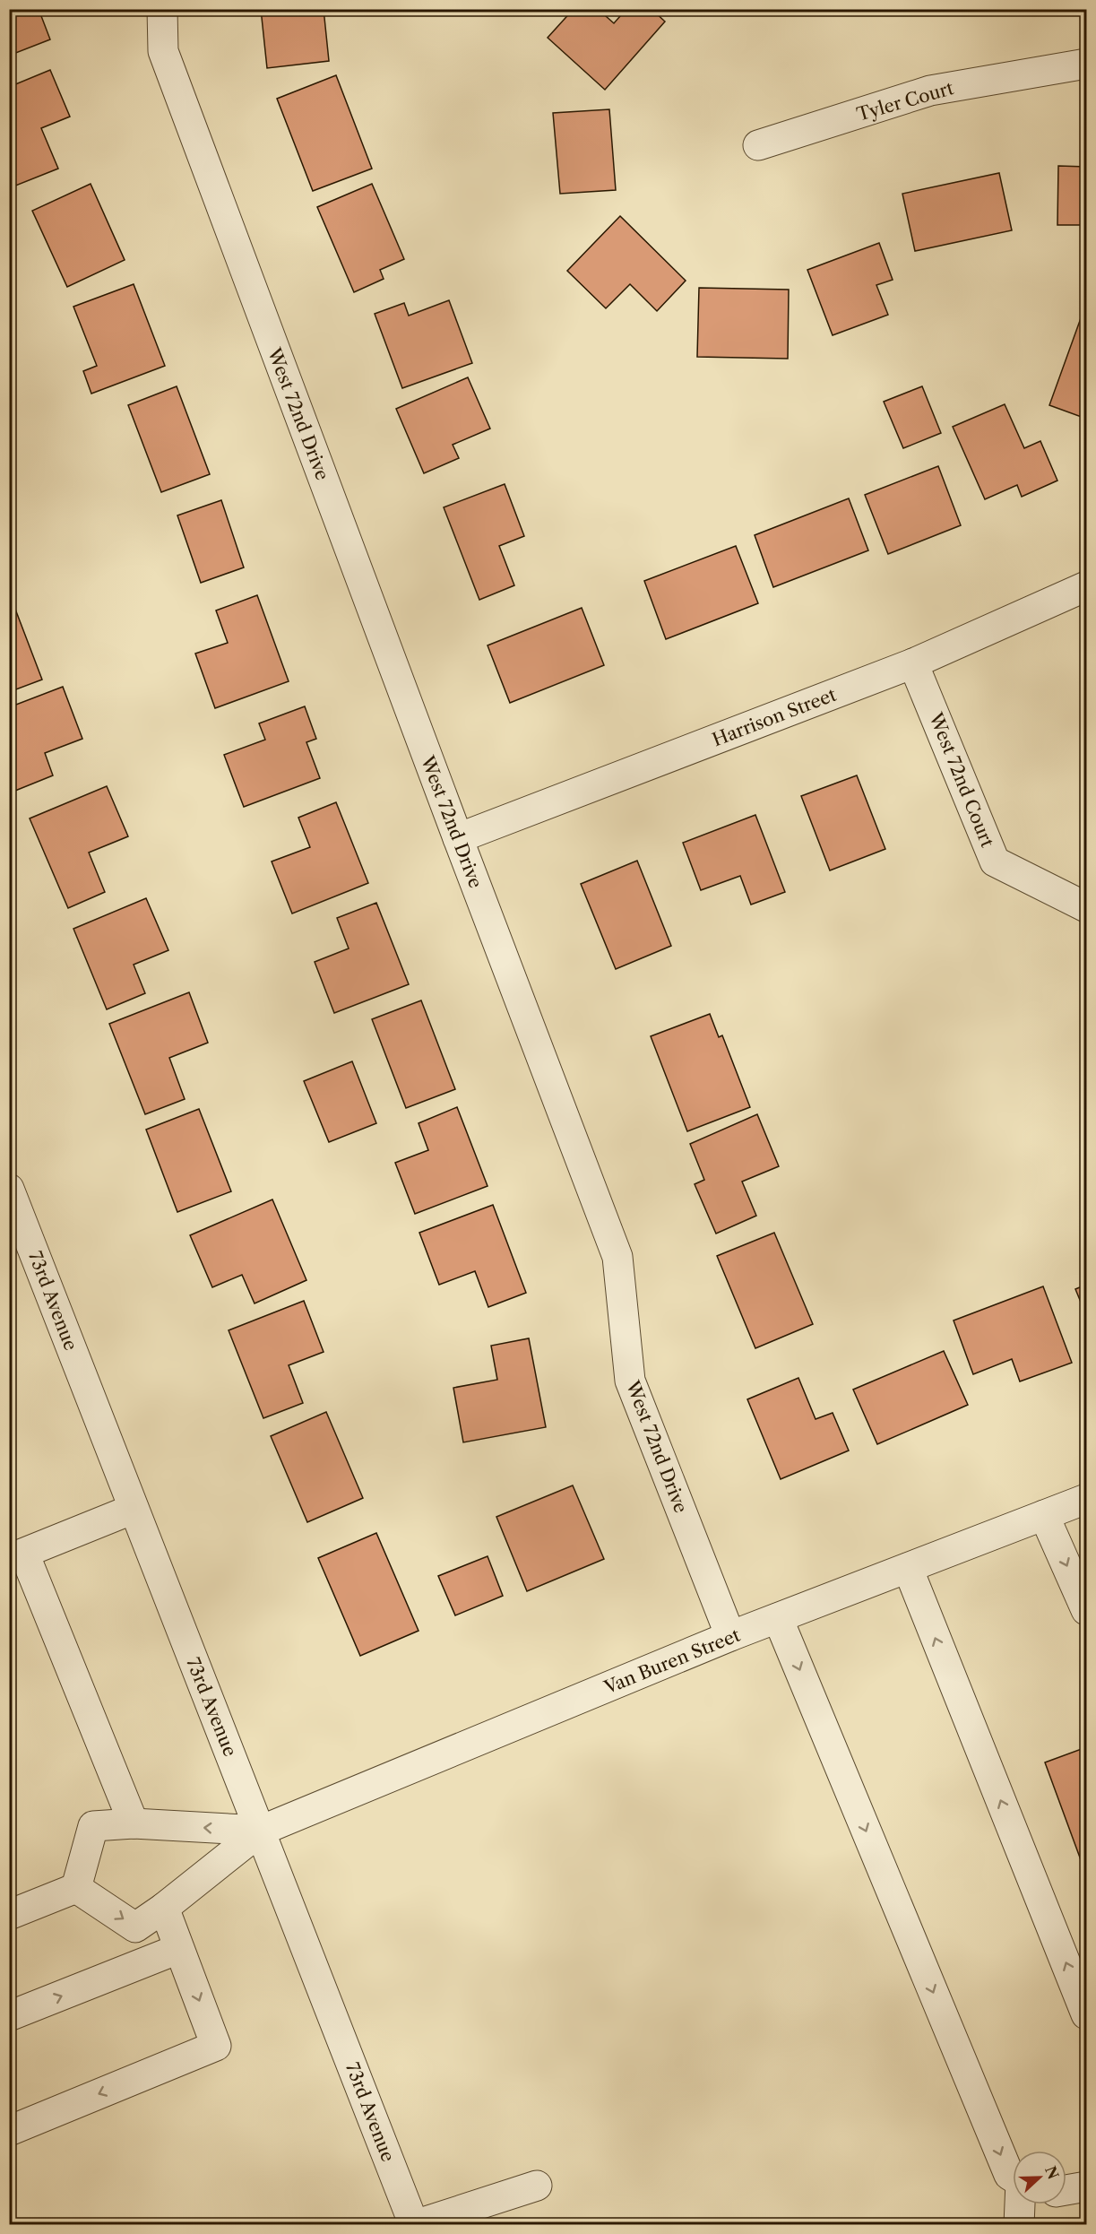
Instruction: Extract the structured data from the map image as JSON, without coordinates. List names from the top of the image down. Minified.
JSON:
{"streets":{"street":["Tyler Court","West 72nd Drive","Harrison Street","West 72nd Court","73rd Avenue","Van Buren Street"]},"crossings":[["West 72nd Drive","Harrison Street"],["West 72nd Drive","Van Buren Street"],["Harrison Street","West 72nd Court"],["73rd Avenue","Van Buren Street"]],"north":"right"}
